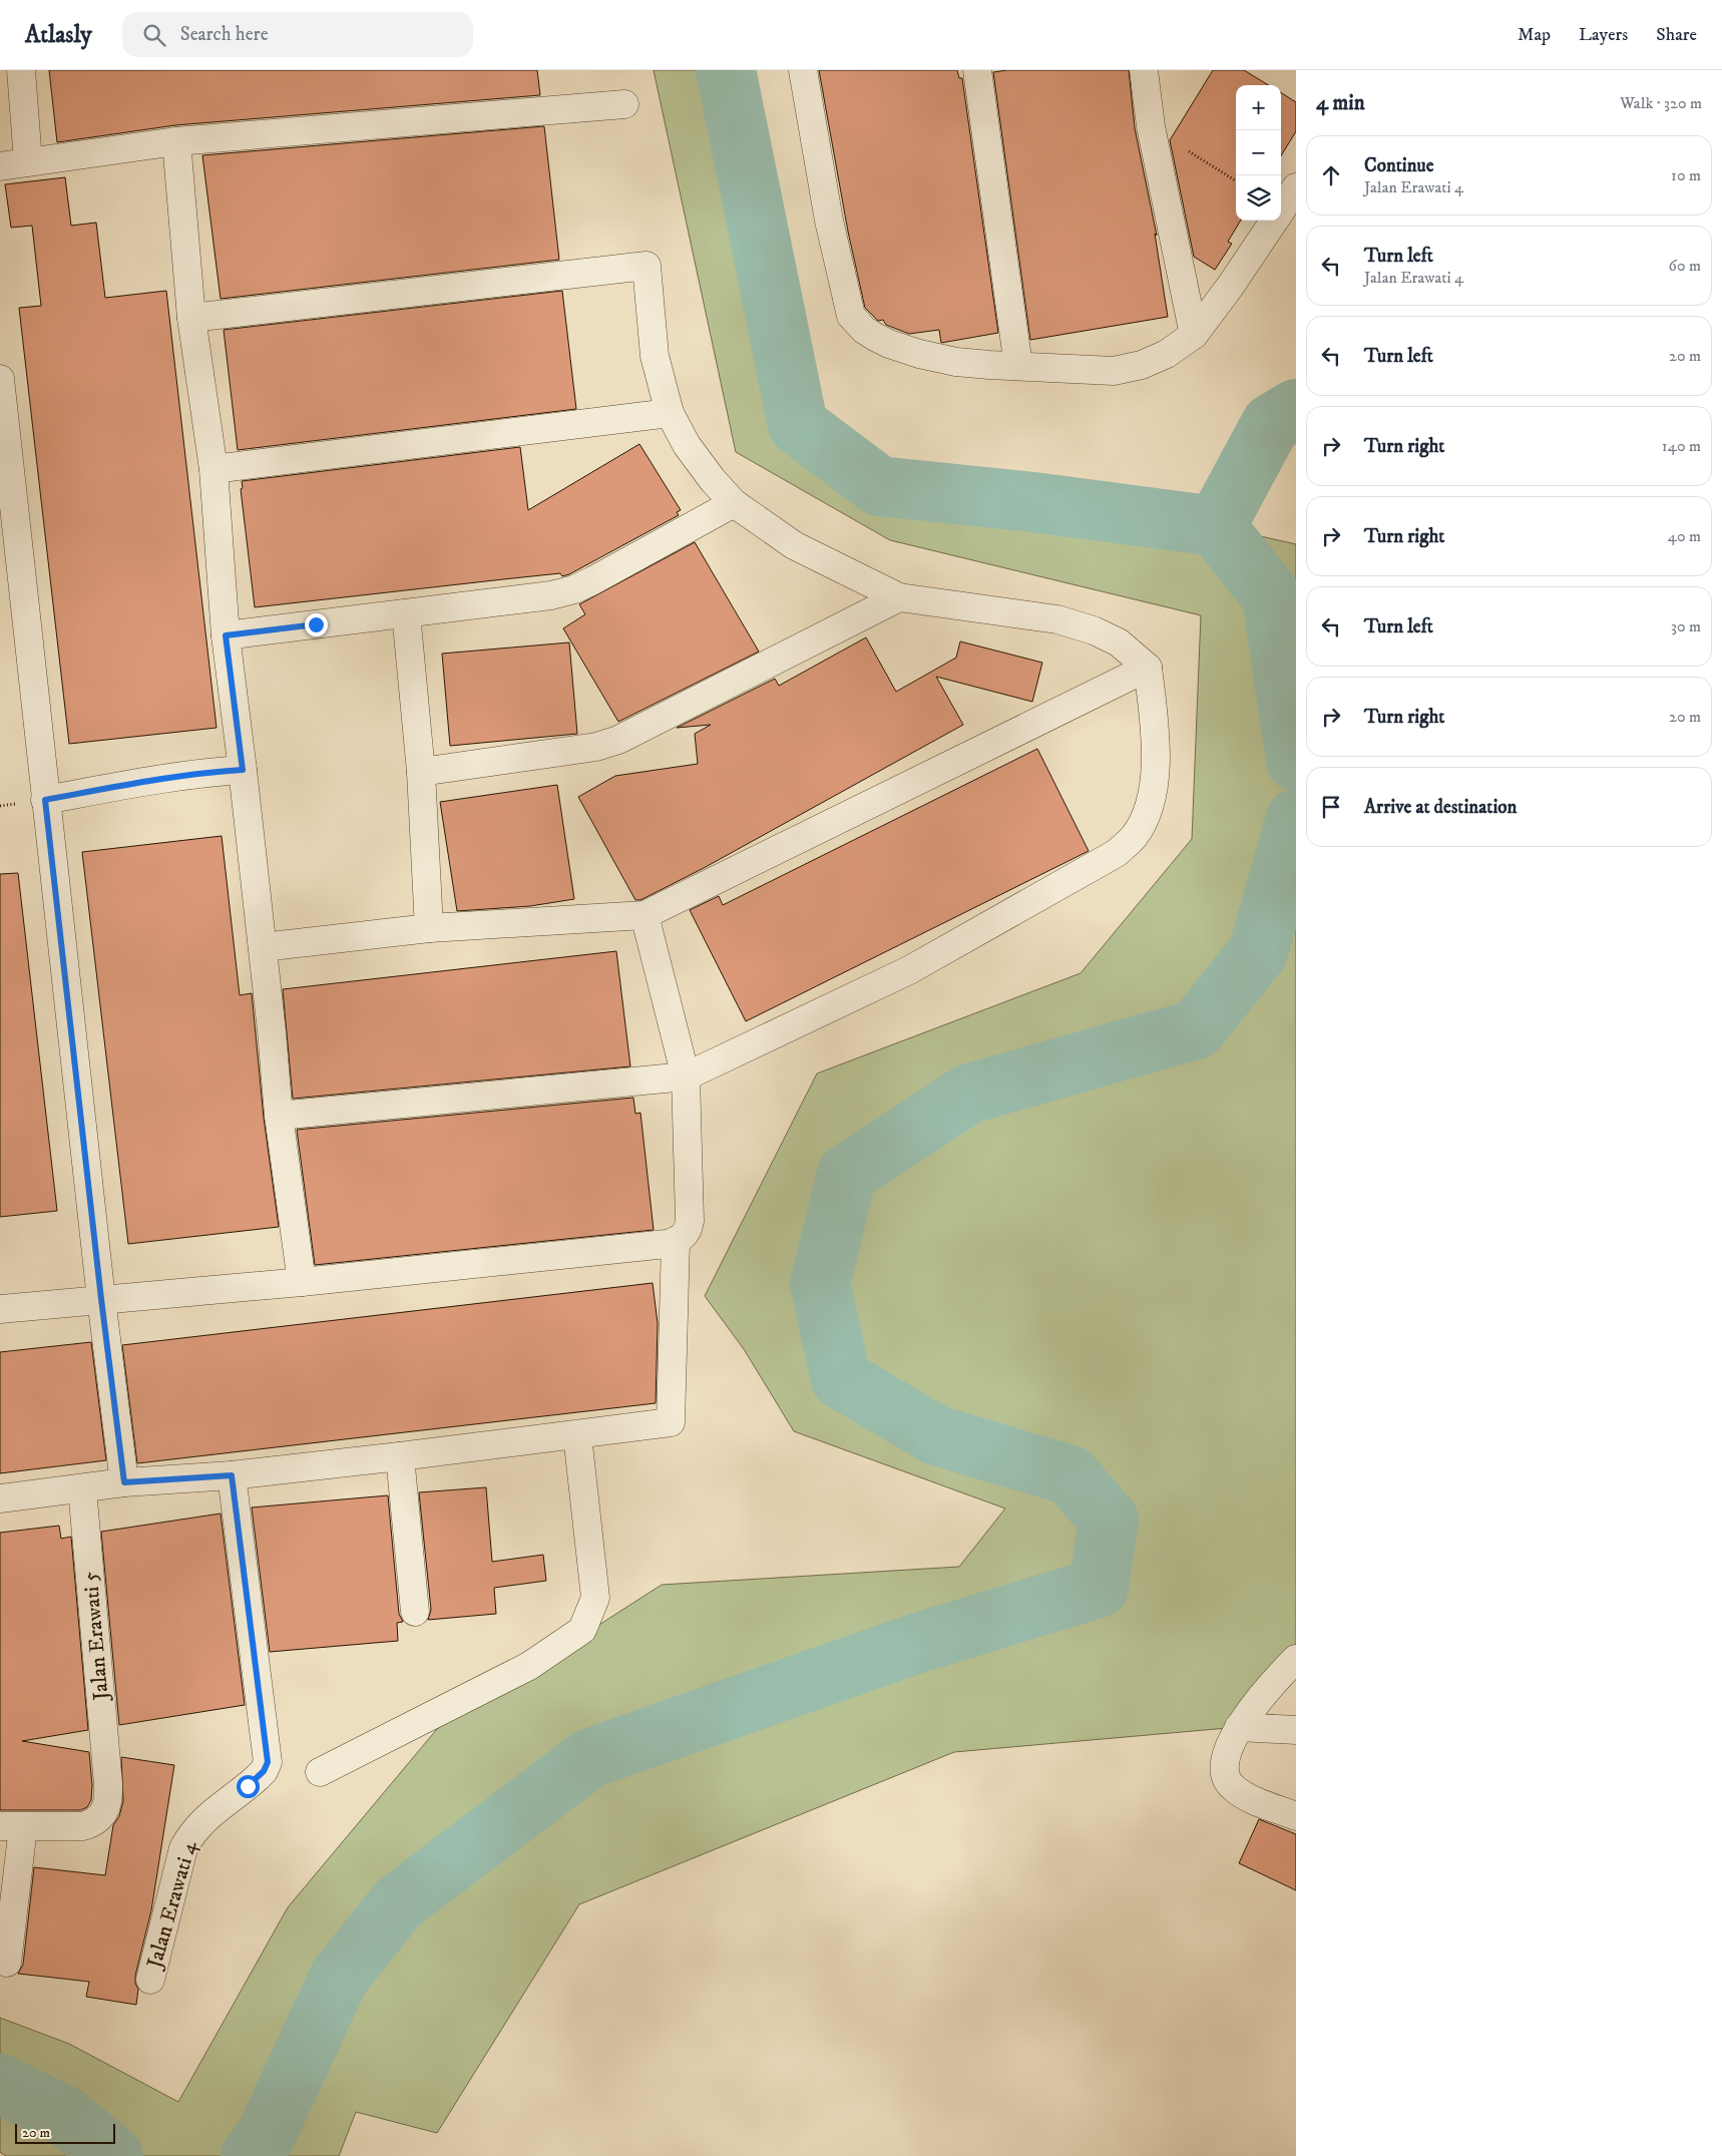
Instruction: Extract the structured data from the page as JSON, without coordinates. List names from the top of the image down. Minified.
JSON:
{"streets":{"street":["Jalan Erawati 5","Jalan Erawati 4"]},"scale_bar":"20 m","page":{"header":"Atlasly","search":"Search here","nav":["Map","Layers","Share"],"heading":["4 min","Walk · 320 m"],"map_buttons":["+","−"],"list":[["Continue","Jalan Erawati 4","10 m"],["Turn left","Jalan Erawati 4","60 m"],["Turn left","20 m"],["Turn right","140 m"],["Turn right","40 m"],["Turn left","30 m"],["Turn right","20 m"],"Arrive at destination"],"scale":"20 m"}}
